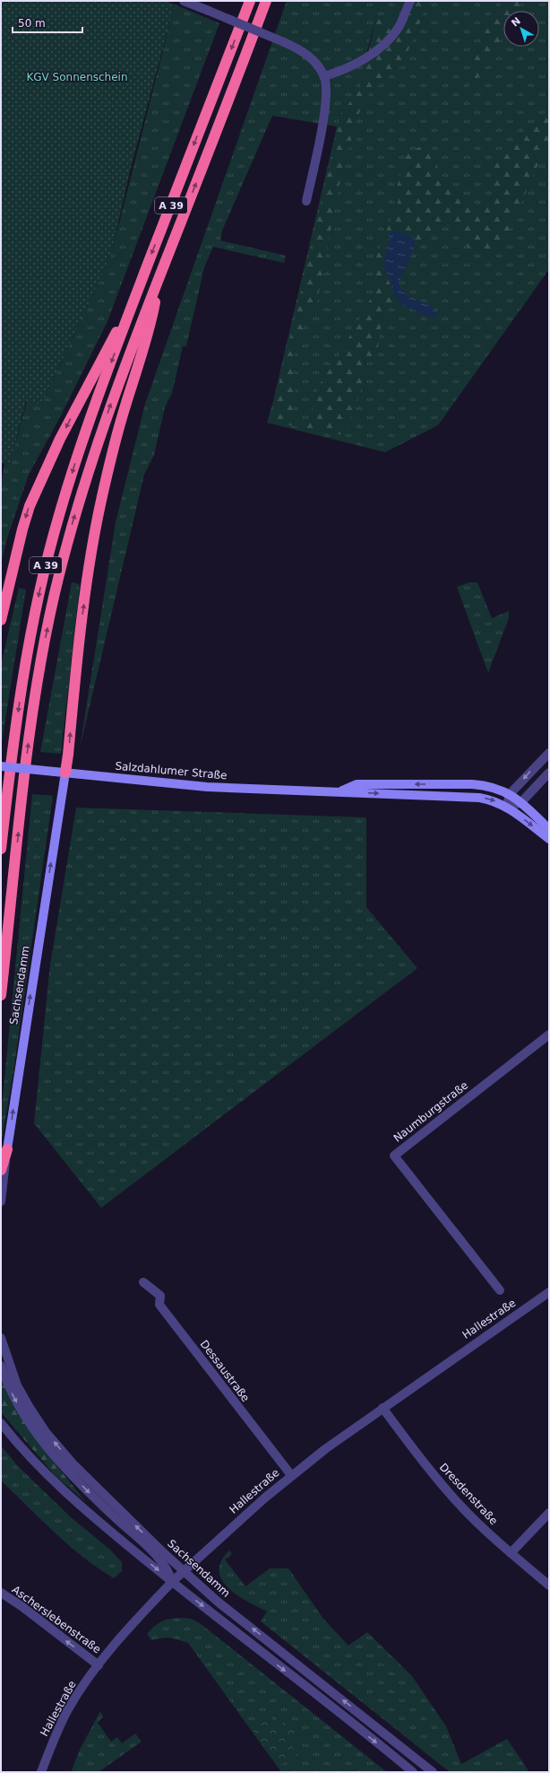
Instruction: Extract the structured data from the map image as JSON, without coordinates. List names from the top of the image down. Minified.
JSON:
{"streets":{"highway":["A 39"],"main road":["Salzdahlumer Straße","Sachsendamm"],"street":["Naumburgstraße","Hallestraße","Dessaustraße","Dresdenstraße","Ascherslebenstraße"]},"crossings":[["Salzdahlumer Straße","Sachsendamm"],["Sachsendamm","Hallestraße"],["Hallestraße","Dessaustraße"],["Hallestraße","Dresdenstraße"],["Hallestraße","Ascherslebenstraße"]],"one_way":["Ascherslebenstraße"],"parks":["KGV Sonnenschein"],"scale_bar":"50 m","north":"top left"}
